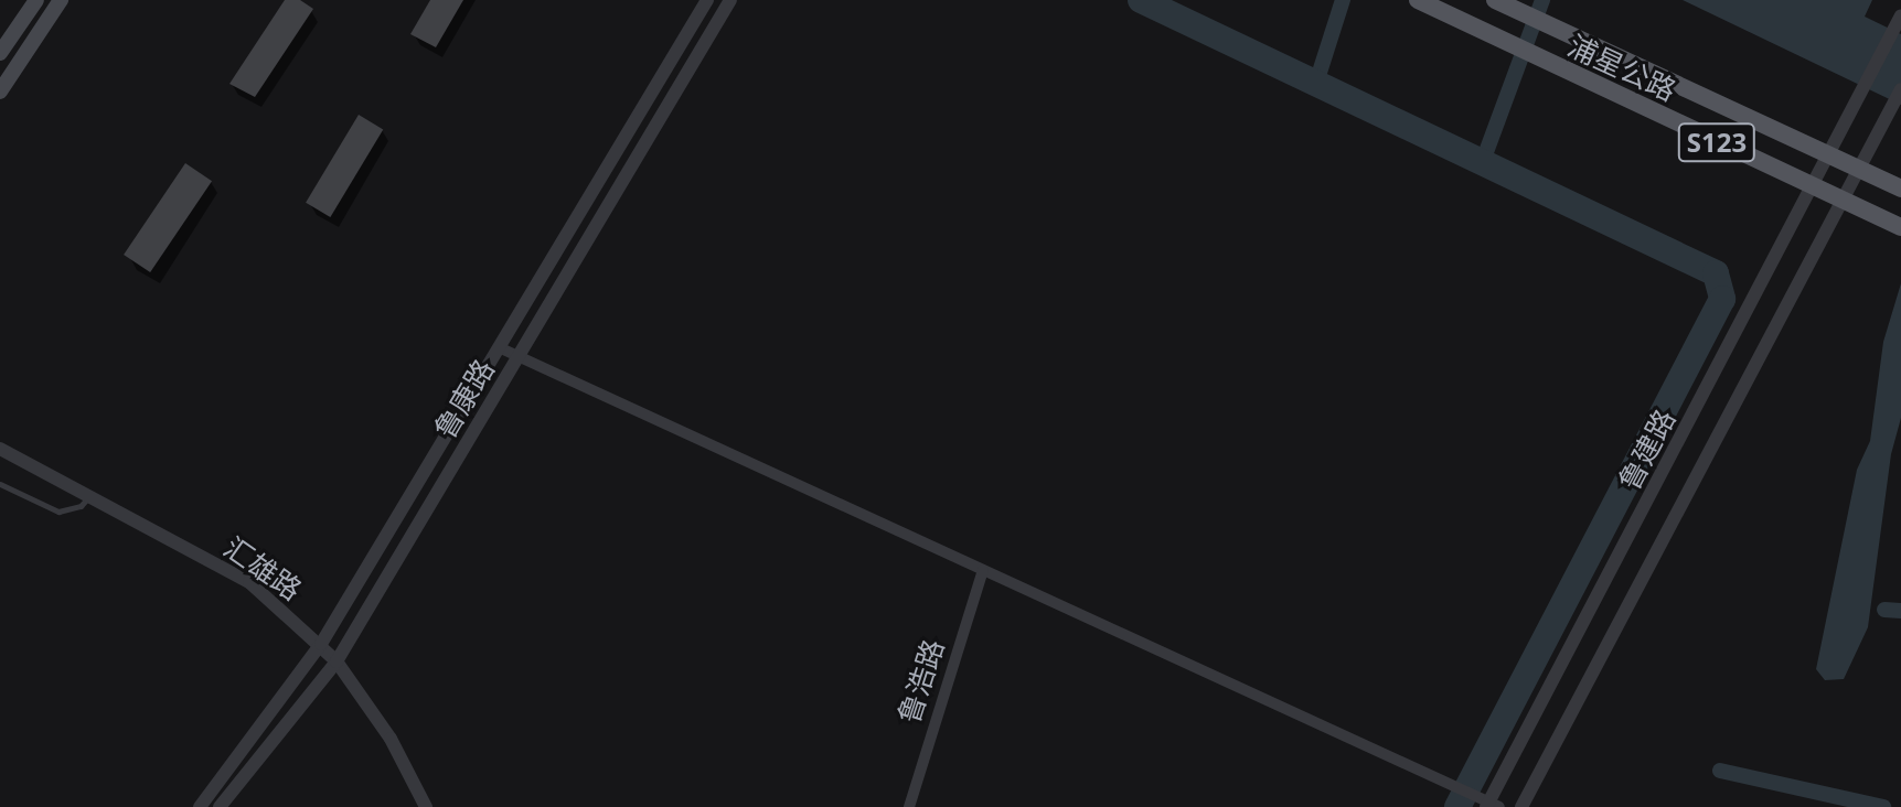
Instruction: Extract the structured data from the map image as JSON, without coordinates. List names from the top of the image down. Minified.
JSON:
{"streets":{"main road":["浦星公路","S123"],"street":["鲁康路","鲁建路","汇雄路","鲁浩路"]},"crossings":[["浦星公路","鲁建路"],["鲁康路","汇雄路"]]}
